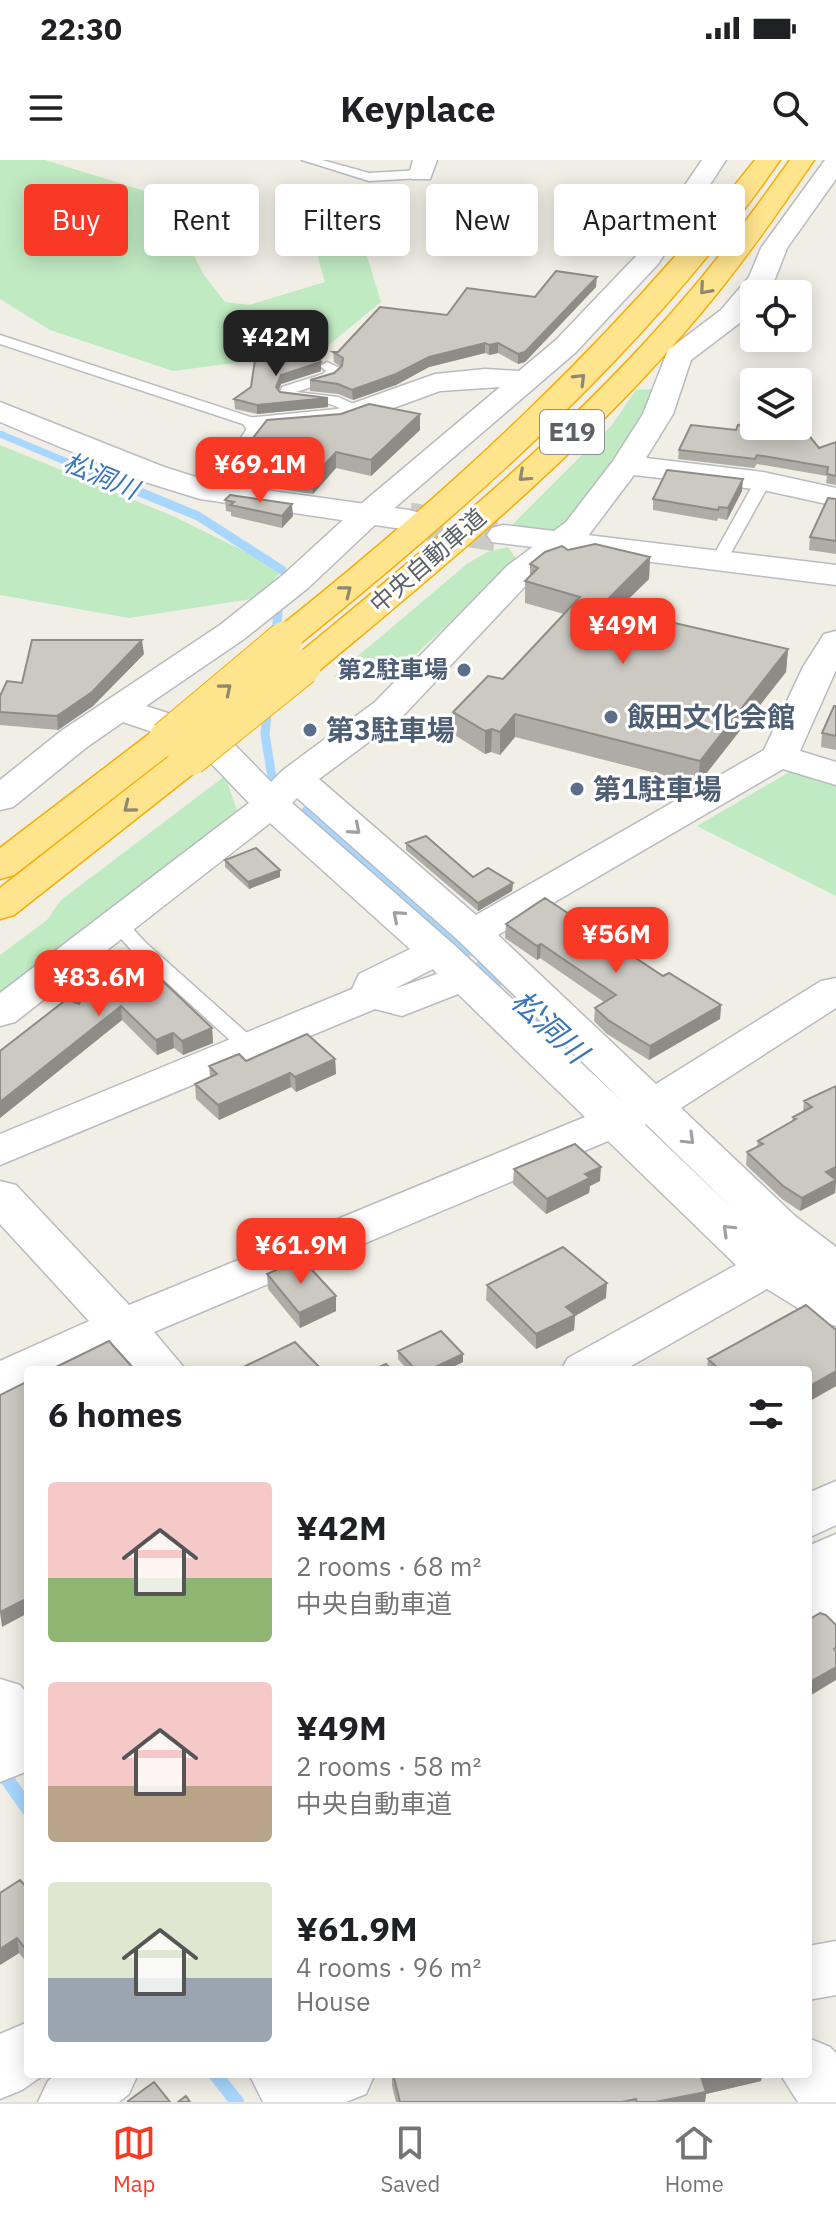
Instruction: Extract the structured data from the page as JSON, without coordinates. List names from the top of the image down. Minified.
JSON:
{"streets":{"highway":["E19","中央自動車道"]},"water":["松洞川"],"places":["第2駐車場","飯田文化会館","第3駐車場","第1駐車場"],"page":{"status":"22:30","header":"Keyplace","chip":["Buy","Rent","Filters","New","Apartment"],"price":["¥42M","¥69.1M","¥49M","¥56M","¥83.6M","¥61.9M"],"heading":"6 homes","list":[{"name":"¥42M","note":"2 rooms · 68 m² · 中央自動車道"},{"name":"¥49M","note":"2 rooms · 58 m² · 中央自動車道"},{"name":"¥61.9M","note":"4 rooms · 96 m² · House"}],"tabs":["Map","Saved","Home"]}}
